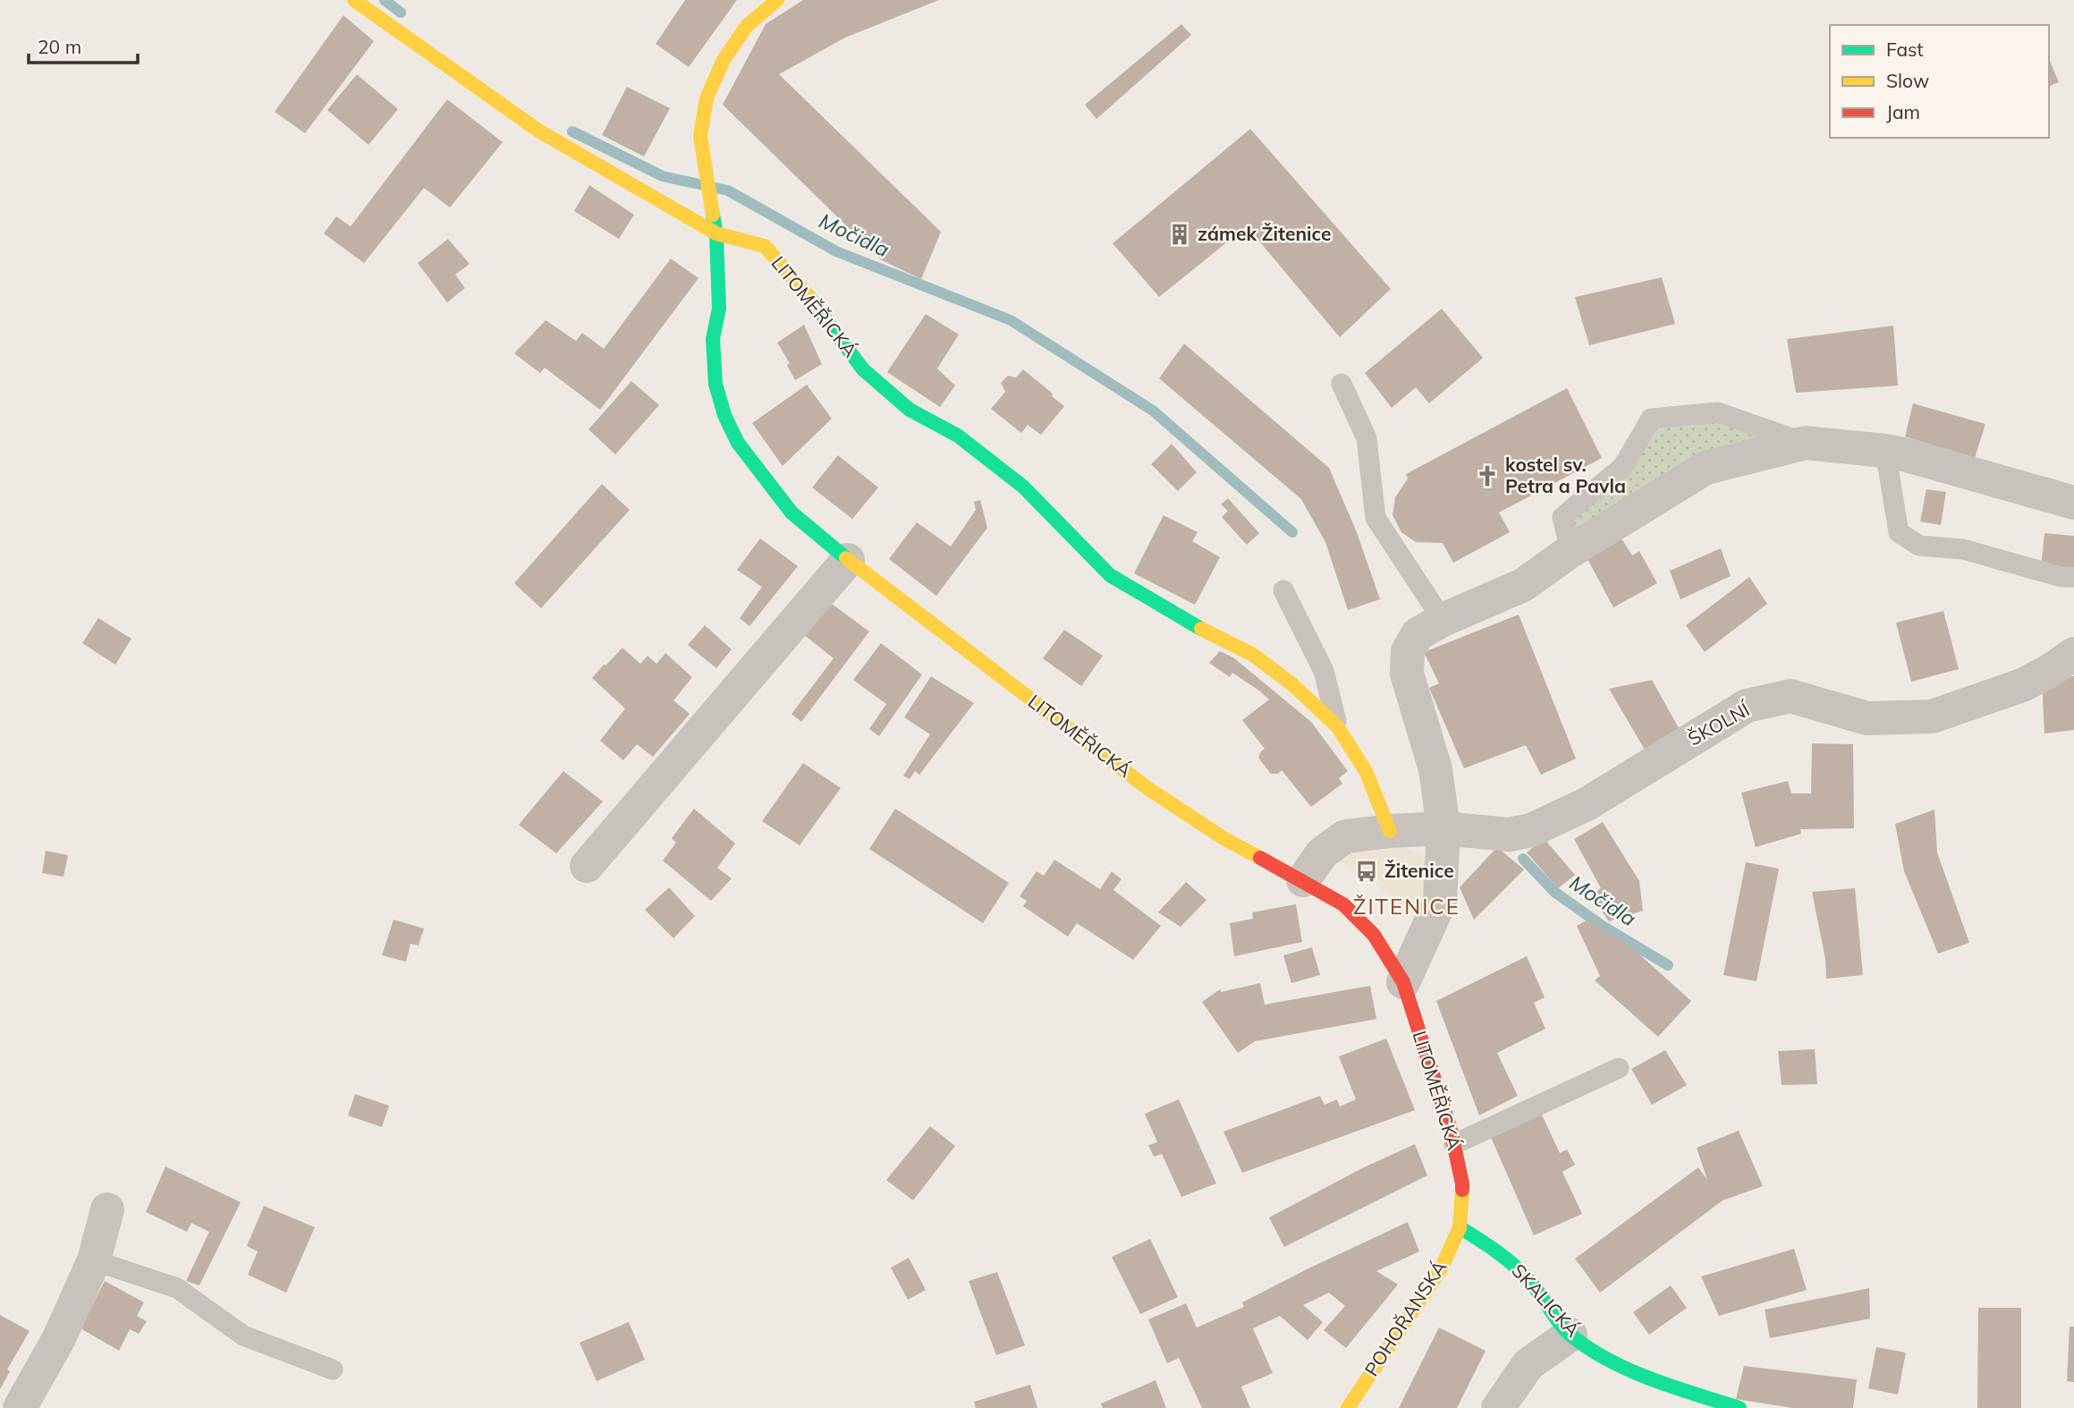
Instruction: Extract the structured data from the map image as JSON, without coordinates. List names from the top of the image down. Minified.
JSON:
{"streets":{"street":["LITOMĚŘICKÁ","ŠKOLNÍ","SKALICKÁ","POHOŘANSKÁ"]},"crossings":[["LITOMĚŘICKÁ","ŠKOLNÍ"],["LITOMĚŘICKÁ","SKALICKÁ"],["LITOMĚŘICKÁ","POHOŘANSKÁ"],["SKALICKÁ","POHOŘANSKÁ"]],"districts":["ŽITENICE"],"water":["Močidla"],"places":{"building":["zámek Žitenice"],"church":["kostel sv. Petra a Pavla"],"bus stop":["Žitenice"]},"legend":["Fast","Slow","Jam"],"scale_bar":"20 m"}
